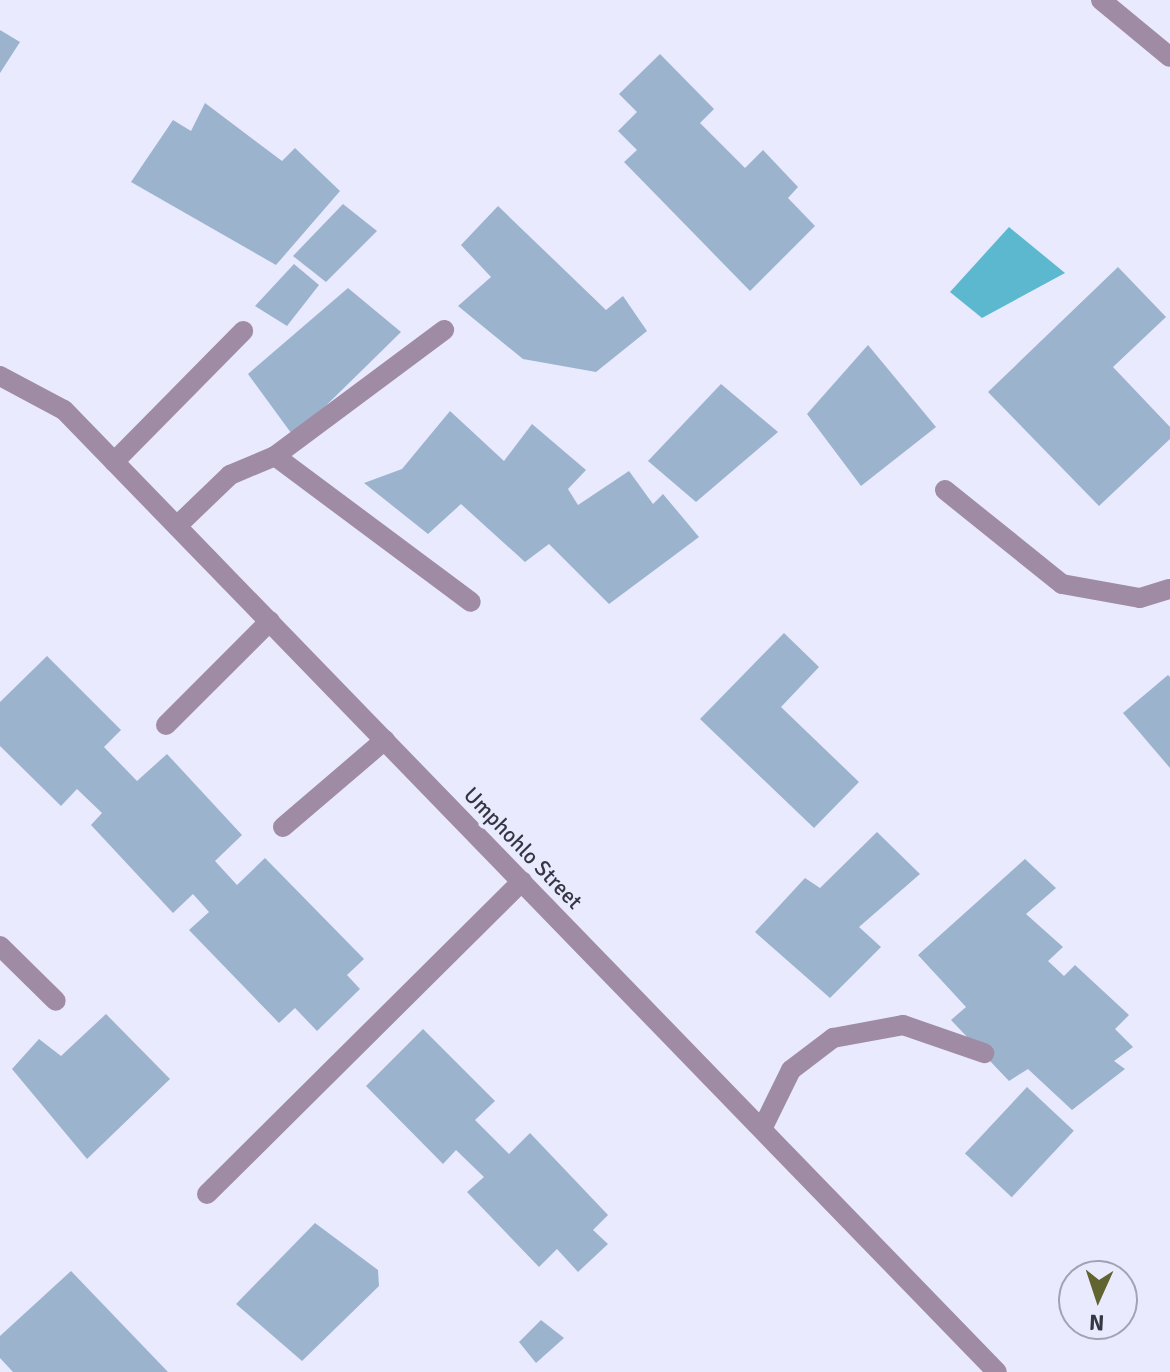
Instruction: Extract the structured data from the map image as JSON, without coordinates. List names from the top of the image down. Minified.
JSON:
{"streets":{"street":["Umphohlo Street"]},"north":"bottom"}
